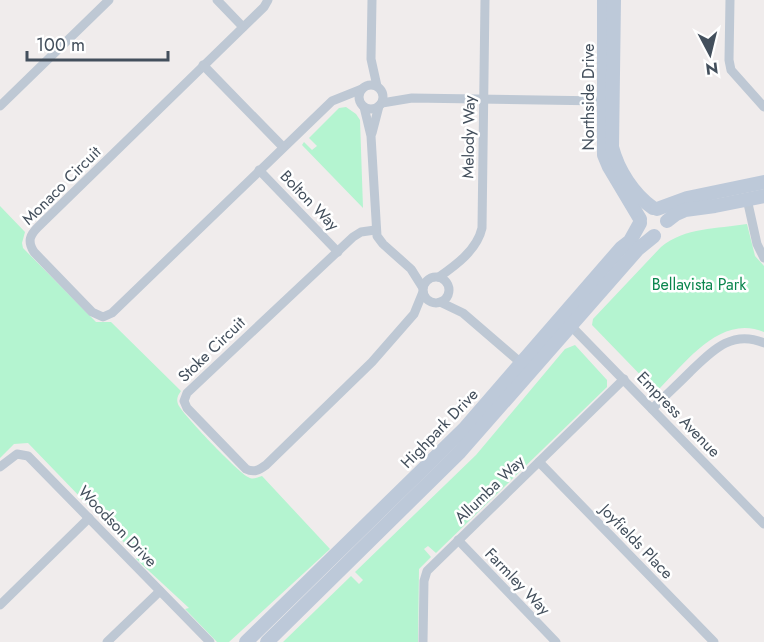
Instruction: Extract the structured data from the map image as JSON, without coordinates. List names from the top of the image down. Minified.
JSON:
{"streets":{"street":["Northside Drive","Melody Way","Monaco Circuit","Bolton Way","Stoke Circuit","Empress Avenue","Highpark Drive","Allumba Way","Woodson Drive","Joyfields Place","Farmley Way"]},"crossings":[["Northside Drive","Highpark Drive"],["Melody Way","Stoke Circuit"],["Monaco Circuit","Bolton Way"],["Bolton Way","Stoke Circuit"],["Empress Avenue","Highpark Drive"],["Empress Avenue","Allumba Way"],["Allumba Way","Joyfields Place"],["Allumba Way","Farmley Way"]],"parks":["Bellavista Park"],"scale_bar":"100 m","north":"bottom"}
